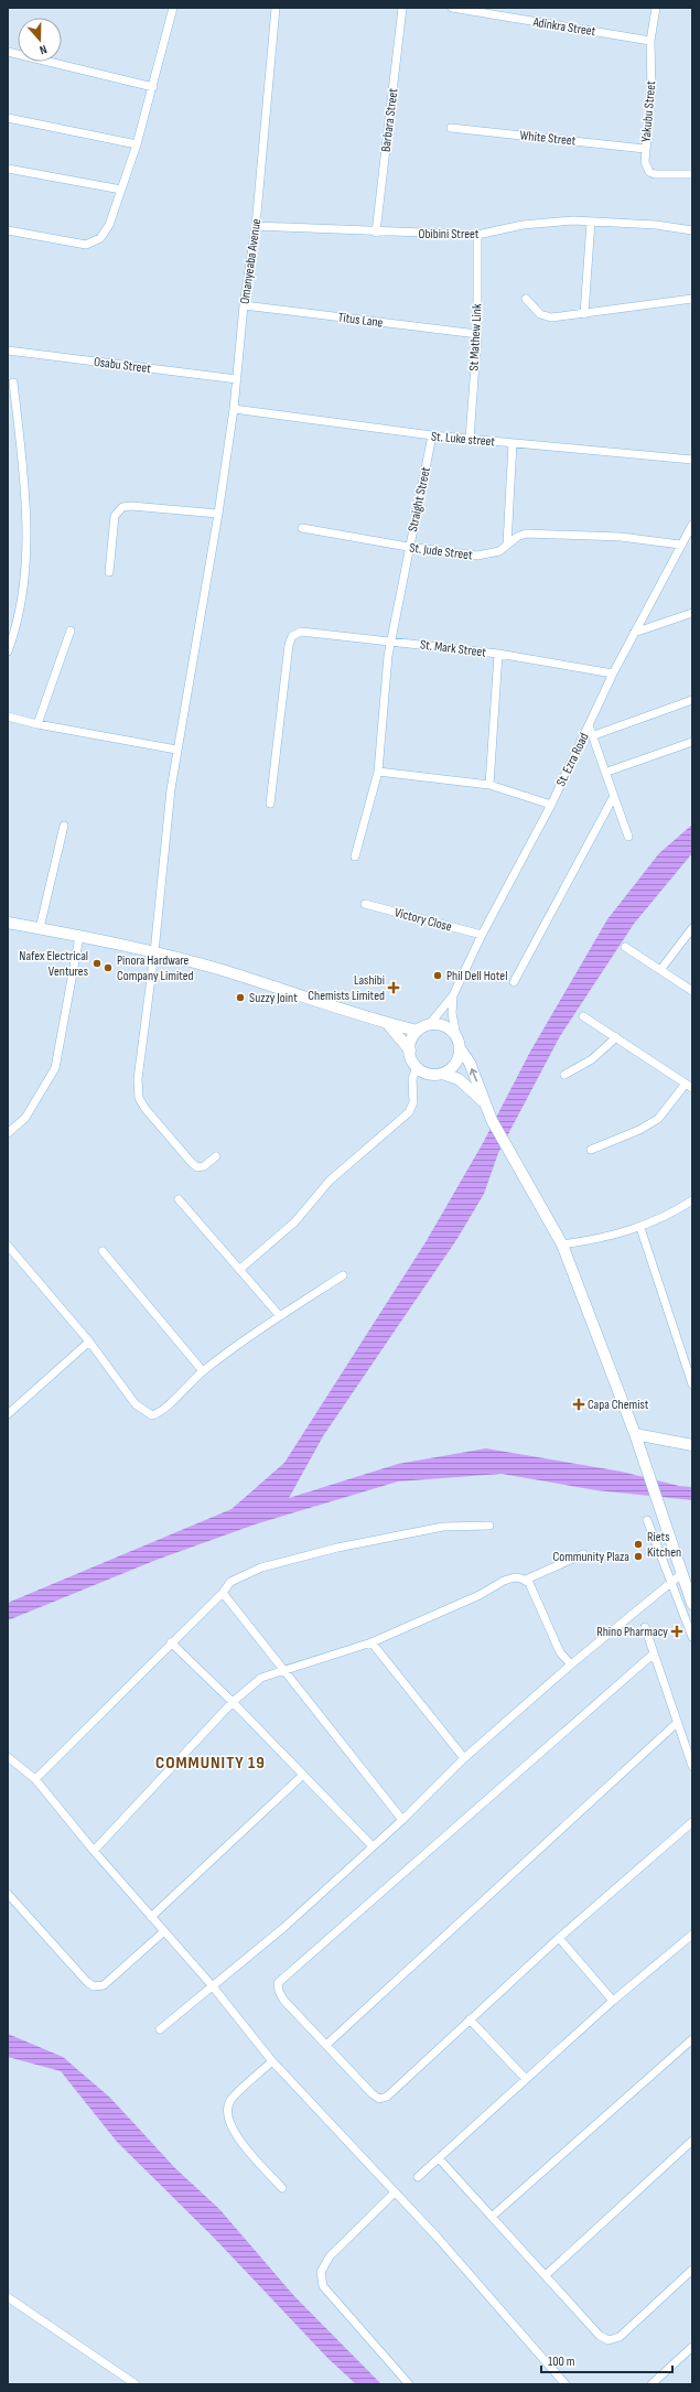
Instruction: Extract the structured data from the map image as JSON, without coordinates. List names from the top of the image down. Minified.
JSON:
{"streets":{"street":["Adinkra Street","Yakubu Street","Barbara Street","White Street","Obibini Street","Omanyeaba Avenue","Titus Lane","St Mathew Link","Osabu Street","St. Luke street","Straight Street","St. Jude Street","St. Mark Street","St. Ezra Road","Victory Close"]},"crossings":[["Adinkra Street","Yakubu Street"],["Yakubu Street","White Street"],["Barbara Street","Obibini Street"],["Obibini Street","Omanyeaba Avenue"],["Obibini Street","St Mathew Link"],["Omanyeaba Avenue","Titus Lane"],["Omanyeaba Avenue","Osabu Street"],["Omanyeaba Avenue","St. Luke street"],["Titus Lane","St Mathew Link"],["St Mathew Link","St. Luke street"],["St. Luke street","Straight Street"],["Straight Street","St. Jude Street"],["Straight Street","St. Mark Street"],["St. Jude Street","St. Ezra Road"],["St. Mark Street","St. Ezra Road"],["St. Ezra Road","Victory Close"]],"districts":["COMMUNITY 19"],"places":{"other":["Nafex Electrical Ventures","Pinora Hardware Company Limited","Phil Dell Hotel","Suzzy Joint","Riets Kitchen","Community Plaza"],"health":["Lashibi Chemists Limited","Capa Chemist","Rhino Pharmacy"]},"scale_bar":"100 m","north":"bottom"}
